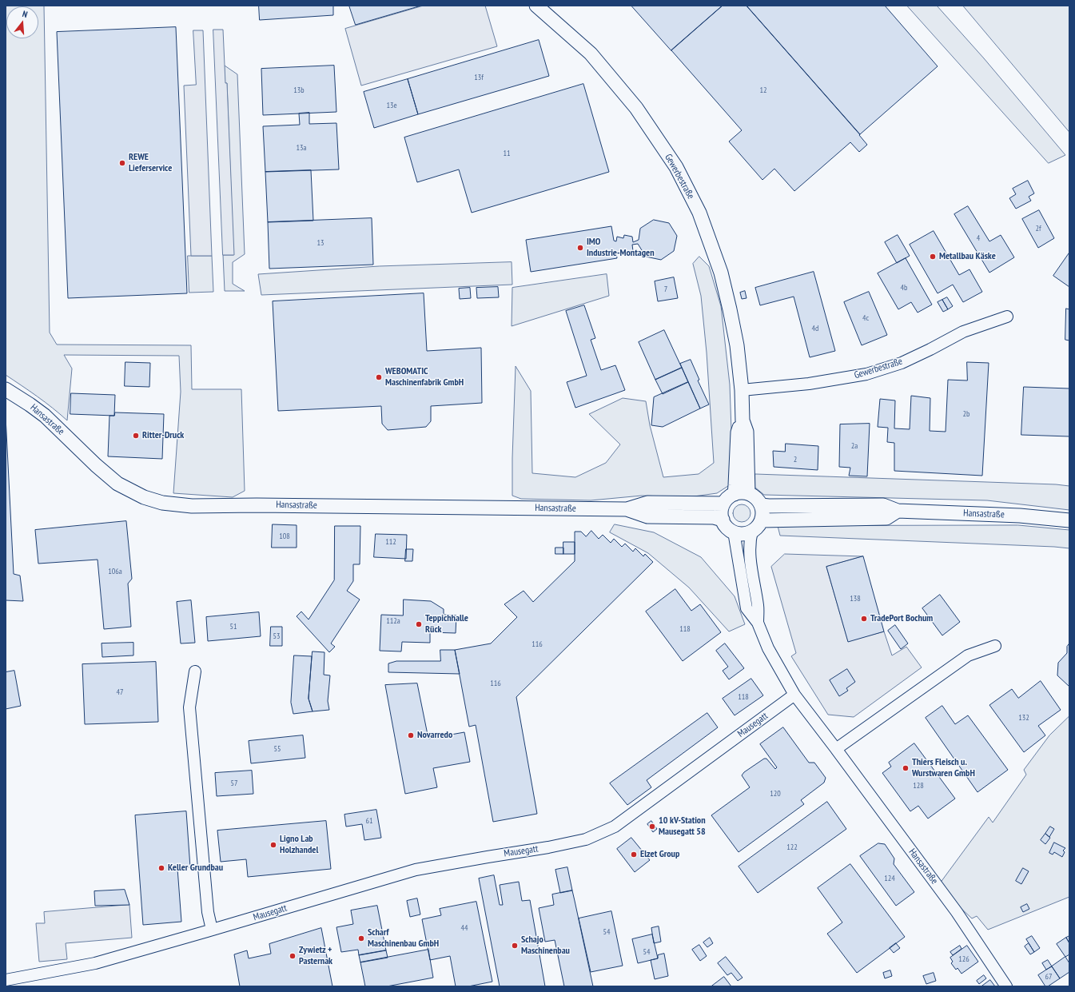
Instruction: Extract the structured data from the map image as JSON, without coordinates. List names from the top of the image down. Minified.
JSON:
{"streets":{"street":["Gewerbestraße","Hansastraße","Mausegatt"]},"crossings":[["Gewerbestraße","Hansastraße"],["Hansastraße","Mausegatt"]],"places":["REWE Lieferservice","IMO Industrie-Montagen","Metallbau Käske","WEBOMATIC Maschinenfabrik GmbH","Ritter-Druck","TradePort Bochum","Teppichhalle Rück","Novarredo","Thiers Fleisch u. Wurstwaren GmbH","10 kV-Station Mausegatt 58","Ligno Lab Holzhandel","Elzet Group","Keller Grundbau","Scharf Maschinenbau GmbH","Schajo Maschinenbau","Zywietz + Pasternak"],"house_numbers":["13f","13b","12","13e","13a","11","2f","4","13","4b","7","4c","4d","2b","2a","2","108","112","106a","138","112a","51","118","53","116","116","47","118","132","55","57","128","120","61","122","124","44","54","54","126","67"],"north":"top"}
